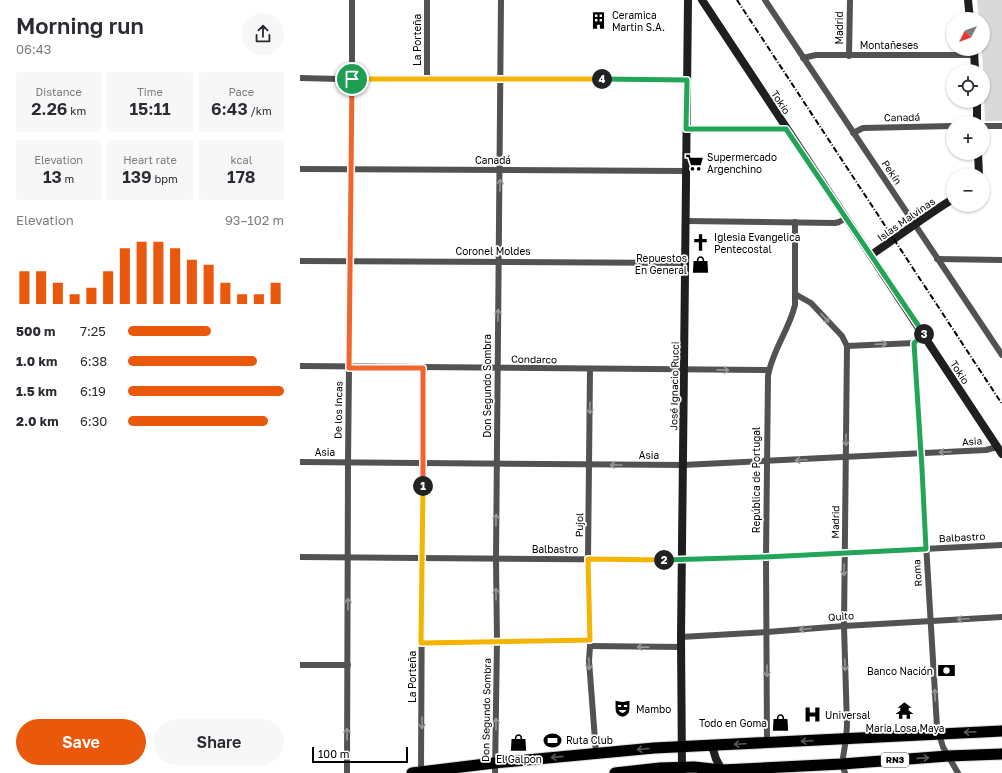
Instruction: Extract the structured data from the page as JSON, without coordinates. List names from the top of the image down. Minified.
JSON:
{"streets":{"highway":["RN3"],"street":["Madrid","La Porteña","Montañeses","Tokio","Canadá","Pekín","Islas Malvinas","Coronel Moldes","Condarco","Don Segundo Sombra","José Ignacio Rucci","De los Incas","Asia","República de Portugal","Pujol","Balbastro","Roma","Quito"]},"crossings":[["Madrid","Montañeses"],["Madrid","Asia"],["Madrid","Balbastro"],["Madrid","Quito"],["Madrid","RN3"],["La Porteña","Condarco"],["La Porteña","Asia"],["La Porteña","Balbastro"],["Montañeses","Pekín"],["Tokio","Islas Malvinas"],["Tokio","Asia"],["Canadá","Pekín"],["Canadá","Don Segundo Sombra"],["Canadá","José Ignacio Rucci"],["Canadá","De los Incas"],["Pekín","Islas Malvinas"],["Coronel Moldes","Don Segundo Sombra"],["Coronel Moldes","José Ignacio Rucci"],["Coronel Moldes","De los Incas"],["Condarco","Don Segundo Sombra"],["Condarco","José Ignacio Rucci"],["Condarco","De los Incas"],["Condarco","República de Portugal"],["Condarco","Pujol"],["Don Segundo Sombra","Asia"],["Don Segundo Sombra","Balbastro"],["José Ignacio Rucci","Asia"],["José Ignacio Rucci","Balbastro"],["José Ignacio Rucci","Quito"],["José Ignacio Rucci","RN3"],["De los Incas","Asia"],["De los Incas","Balbastro"],["Asia","República de Portugal"],["Asia","Pujol"],["Asia","Roma"],["República de Portugal","Balbastro"],["República de Portugal","Quito"],["Pujol","Balbastro"],["Balbastro","Roma"],["Roma","Quito"],["Roma","RN3"]],"one_way":["Madrid","Don Segundo Sombra","Asia","Pujol","Quito"],"places":{"building":["Ceramica Martin S.A."],"supermarket":["Supermercado Argenchino"],"church":["Iglesia Evangelica Pentecostal"],"shop":["Repuestos En General","Todo en Goma","El Galpon"],"bank":["Banco Nación"],"theatre":["Mambo"],"temple":["Maria Losa Maya"],"hospital":["Universal"],"sports":["Ruta Club"]},"scale_bar":"100 m","north":"bottom left","page":{"heading":["Morning run","06:43"],"map_buttons":["+","−"],"stats":[["Distance","2.26 km"],["Time","15:11"],["Pace","6:43 /km"],["Elevation","13 m"],["Heart rate","139 bpm"],["kcal","178"]],"pins":["4","3","1","2"],"chart":["Elevation","93–102 m"],"list":[{"name":"500 m","note":"7:25"},{"name":"1.0 km","note":"6:38"},{"name":"1.5 km","note":"6:19"},{"name":"2.0 km","note":"6:30"}],"buttons":["Save","Share"],"scale":"100 m"}}
